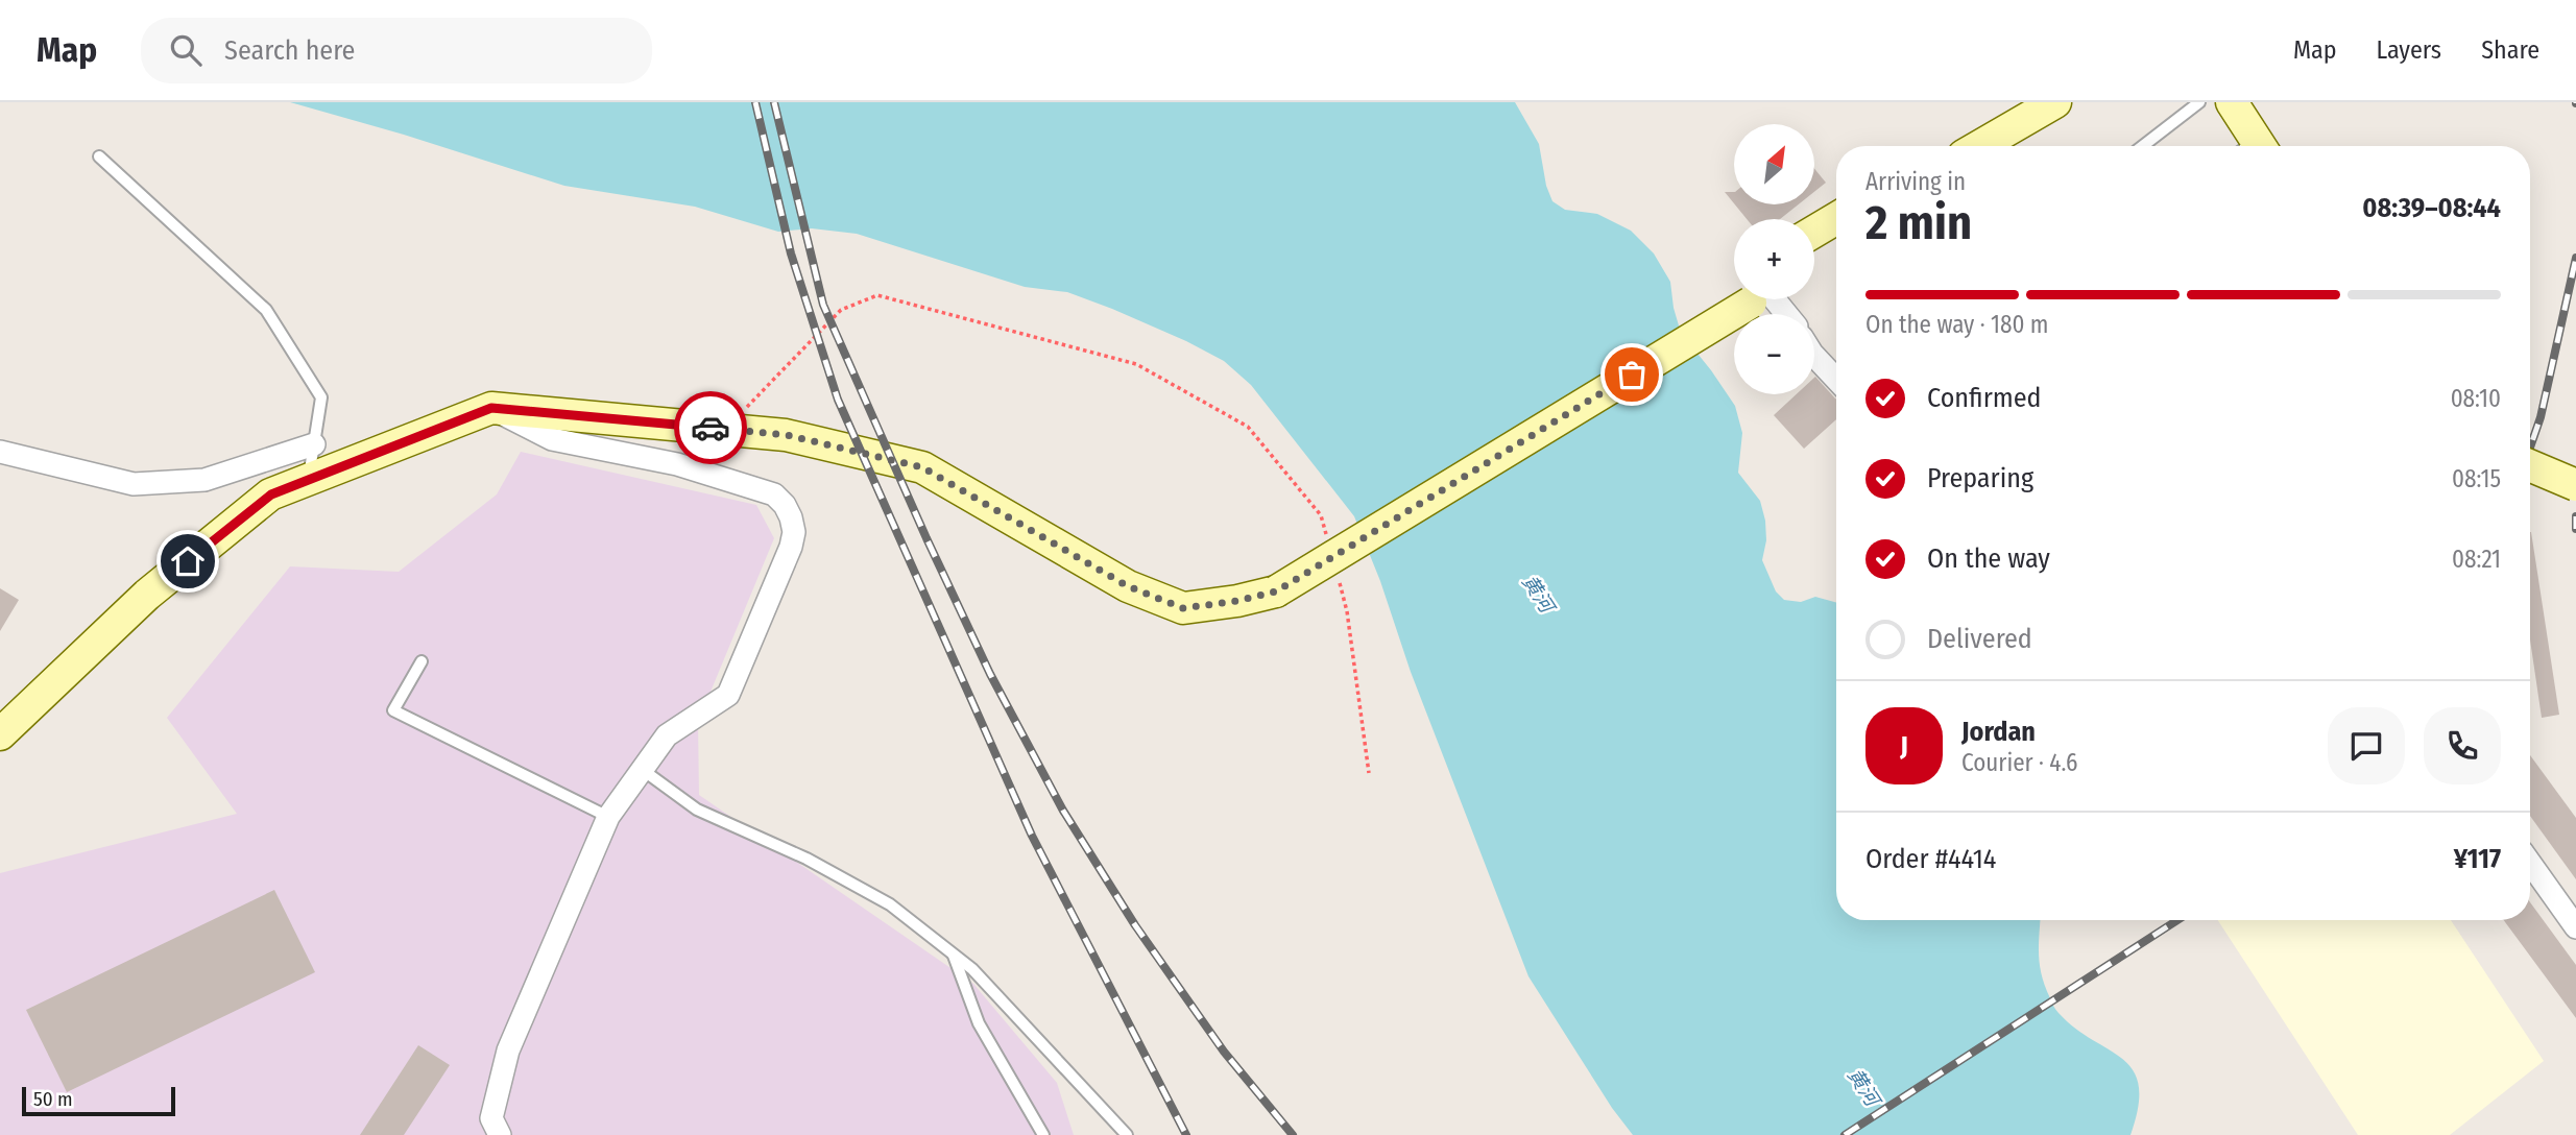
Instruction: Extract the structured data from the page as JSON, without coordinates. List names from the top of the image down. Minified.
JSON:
{"water":["黄河"],"scale_bar":"50 m","north":"top right","page":{"header":"Map","search":"Search here","nav":["Map","Layers","Share"],"map_buttons":["+","−"],"heading":["2 min","Arriving in","08:39–08:44"],"panel":["Jordan","Courier · 4.6","Order #4414","¥117"],"bar":"On the way · 180 m","list":[["Confirmed","08:10"],["Preparing","08:15"],["On the way","08:21"],"Delivered"],"round":"J","scale":"50 m"}}
